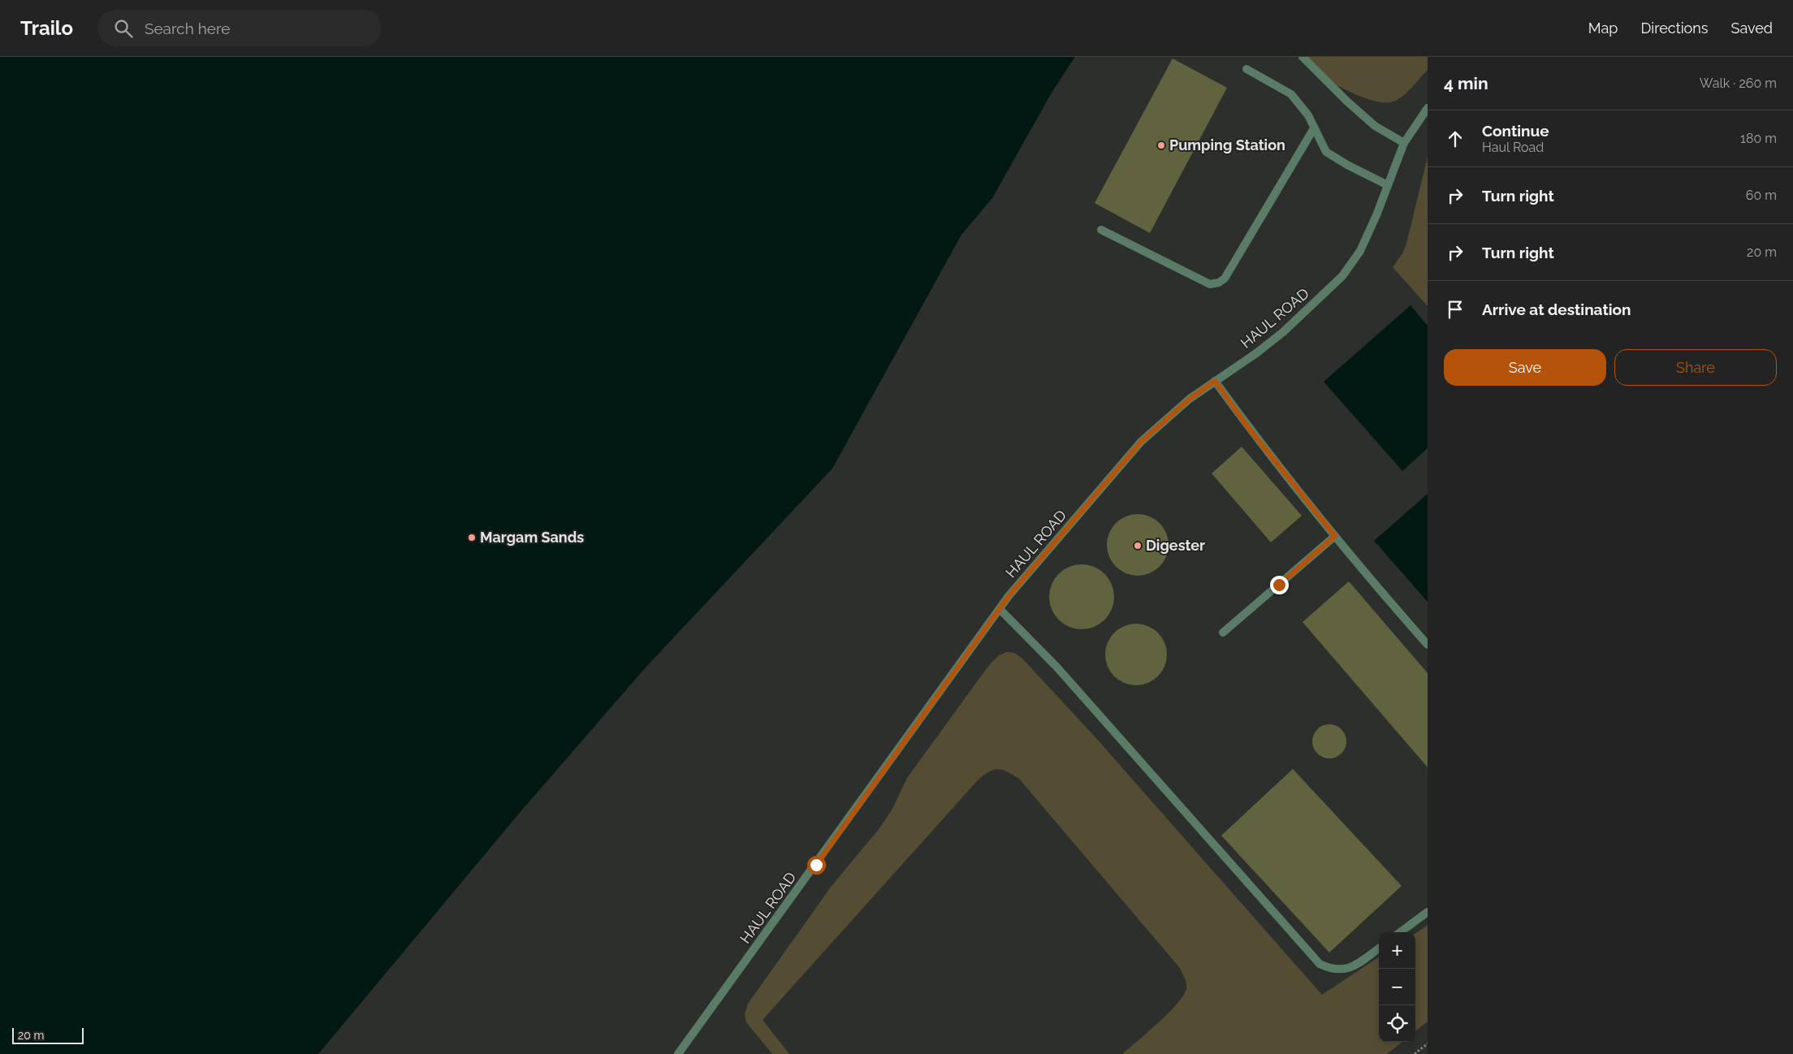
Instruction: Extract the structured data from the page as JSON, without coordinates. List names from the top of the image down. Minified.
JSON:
{"streets":{"lane":["HAUL ROAD"]},"places":["Pumping Station","Margam Sands","Digester"],"scale_bar":"20 m","page":{"header":"Trailo","search":"Search here","nav":["Map","Directions","Saved"],"heading":["4 min","Walk · 260 m"],"list":[["Continue","Haul Road","180 m"],["Turn right","60 m"],["Turn right","20 m"],"Arrive at destination"],"buttons":["Save","Share"],"map_buttons":["+","−"],"scale":"20 m"}}
